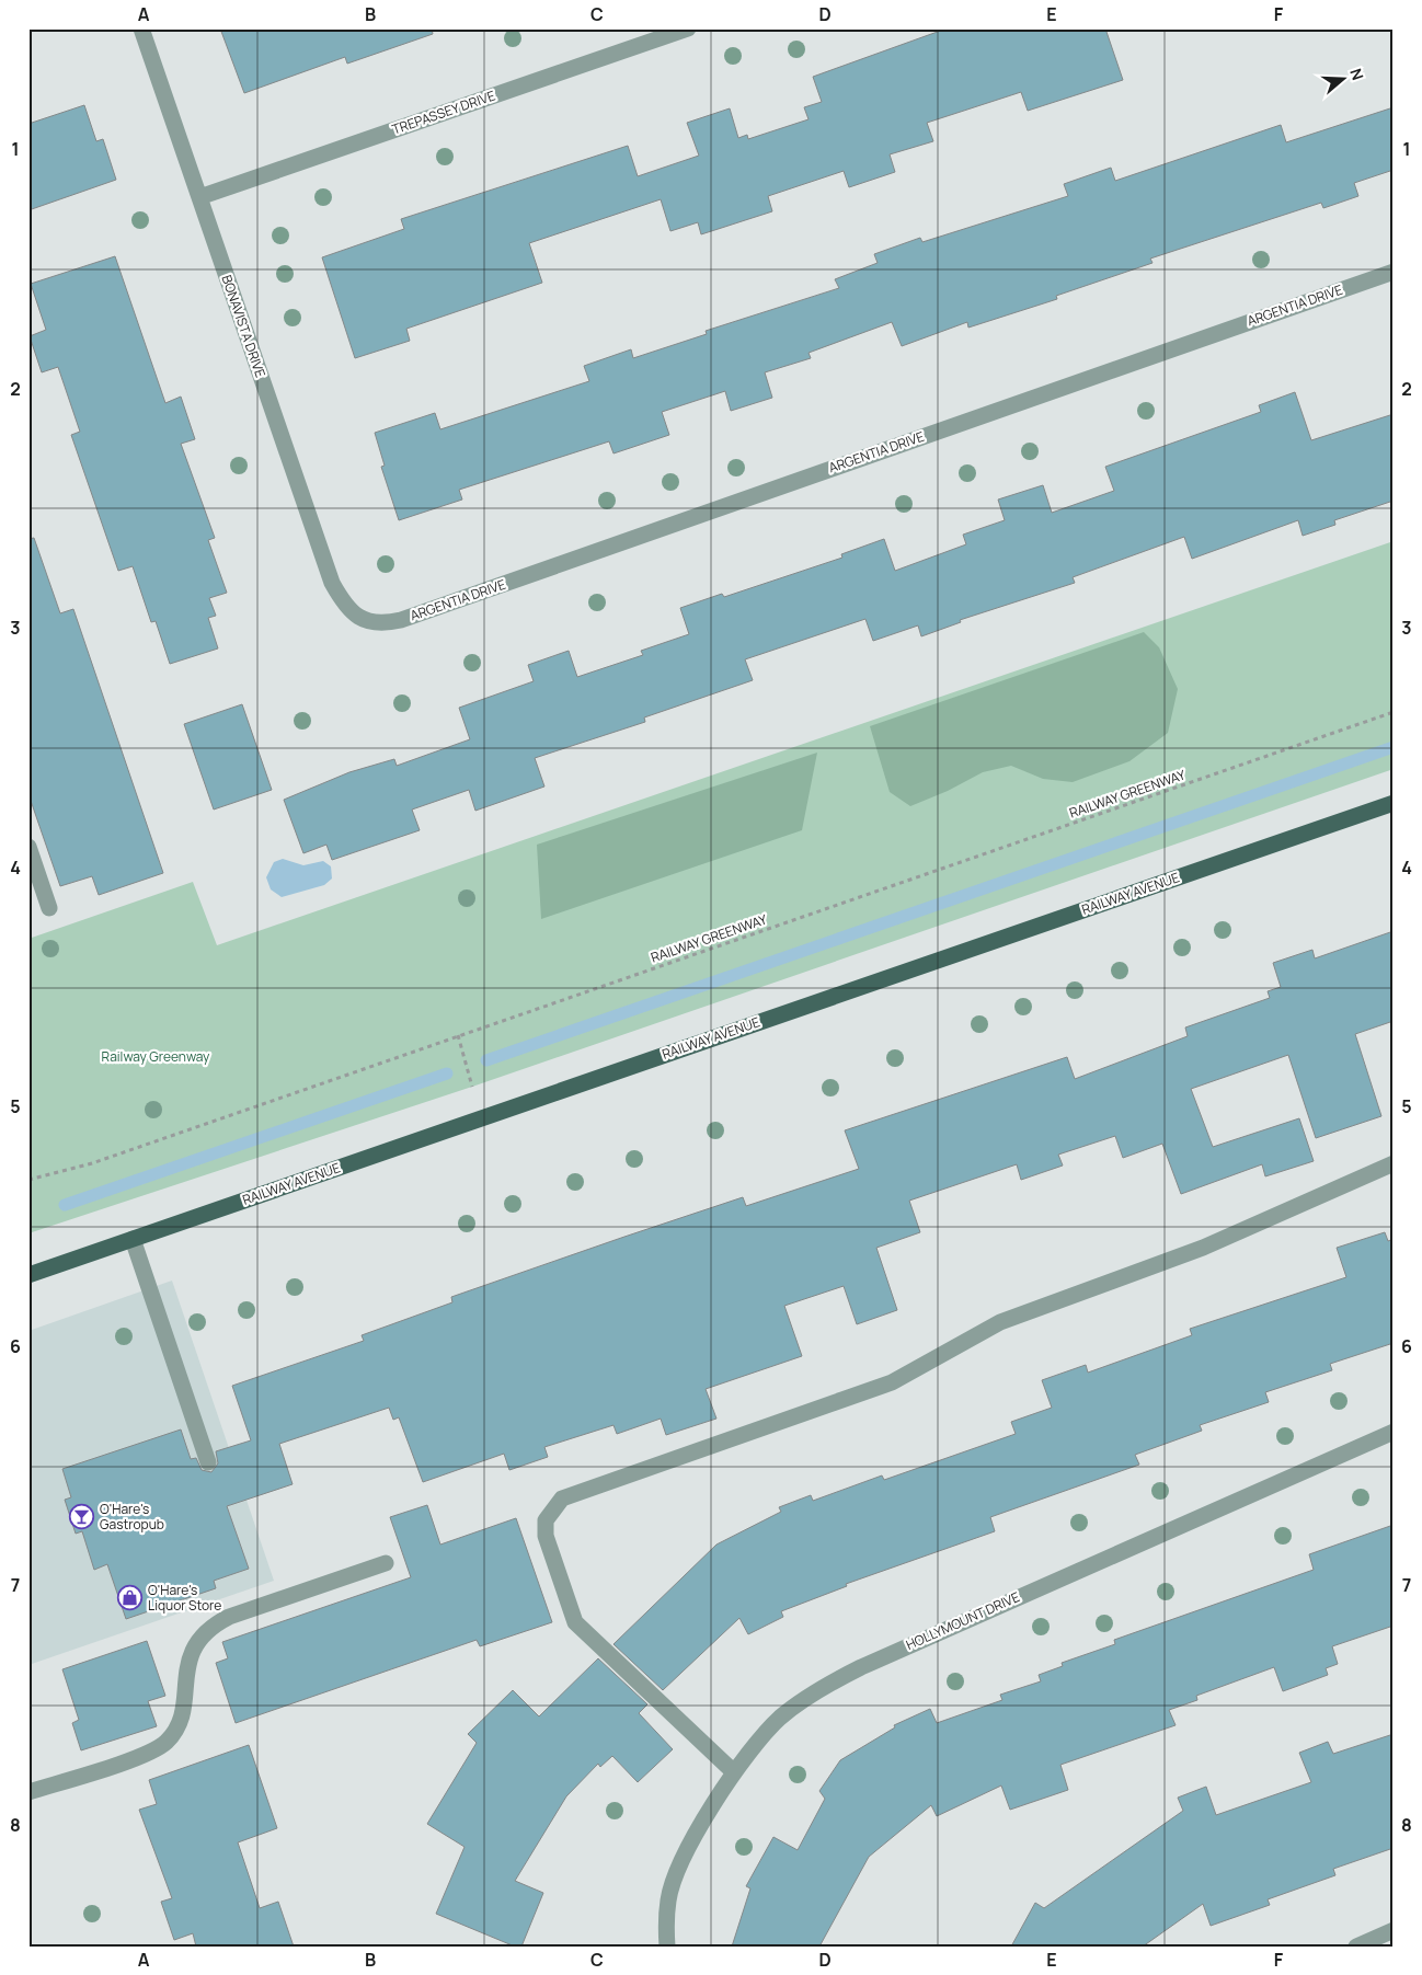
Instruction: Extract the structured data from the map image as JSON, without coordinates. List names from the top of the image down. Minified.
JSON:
{"streets":{"main road":["RAILWAY AVENUE"],"street":["TREPASSEY DRIVE","ARGENTIA DRIVE","BONAVISTA DRIVE","HOLLYMOUNT DRIVE"],"path":["RAILWAY GREENWAY"]},"crossings":[["TREPASSEY DRIVE","BONAVISTA DRIVE"],["ARGENTIA DRIVE","BONAVISTA DRIVE"]],"parks":["Railway Greenway"],"places":{"bar":["O'Hare's Gastropub"],"shop":["O'Hare's Liquor Store"]},"north":"right","grid":{"columns":["A","B","C","D","E","F"],"rows":["1","2","3","4","5","6","7","8"]}}
